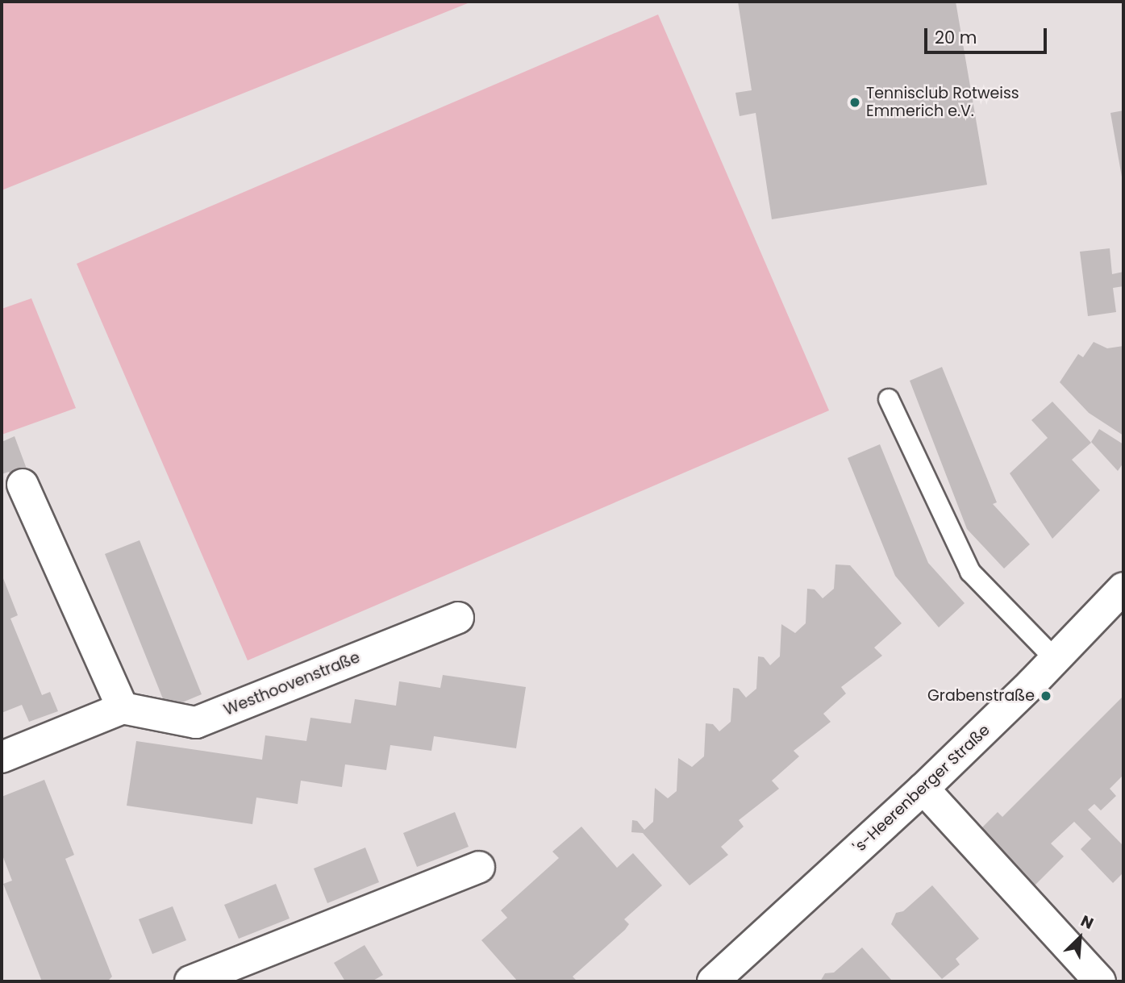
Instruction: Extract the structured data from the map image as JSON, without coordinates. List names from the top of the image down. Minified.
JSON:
{"streets":{"street":["Westhoovenstraße","'s-Heerenberger Straße"]},"places":["Tennisclub Rotweiss Emmerich e.V.","Grabenstraße"],"scale_bar":"20 m","north":"top right"}
